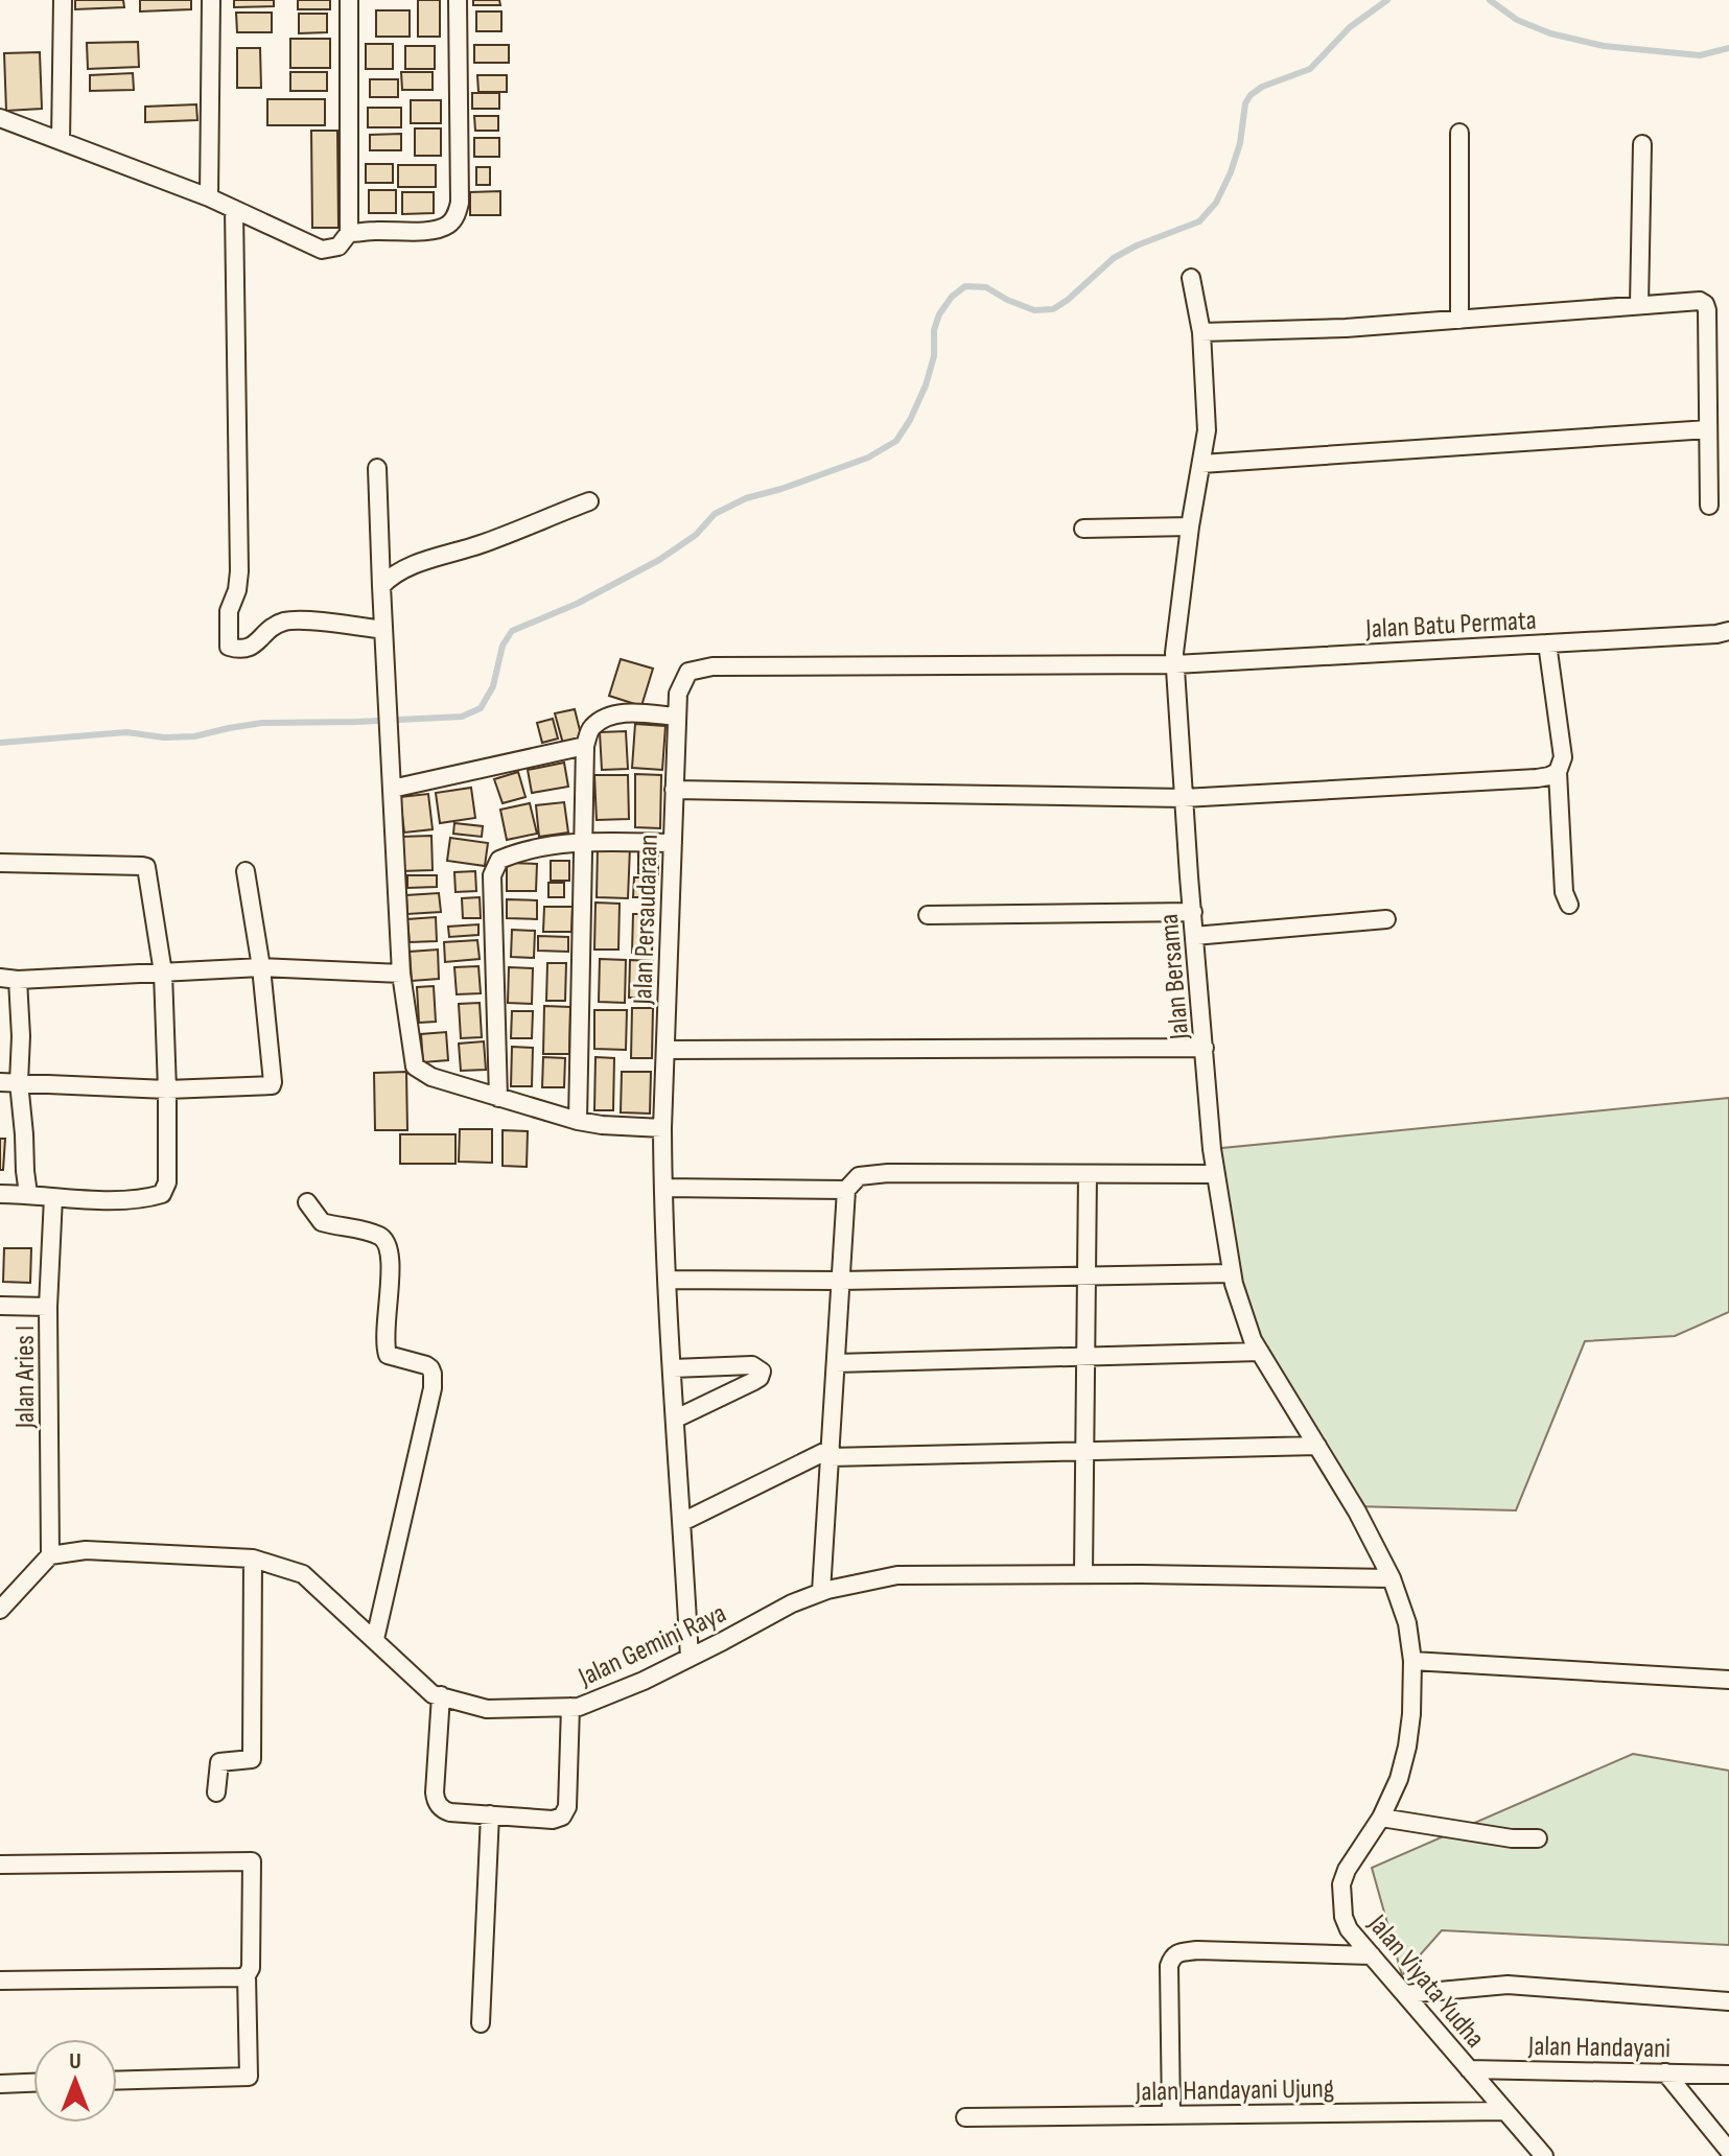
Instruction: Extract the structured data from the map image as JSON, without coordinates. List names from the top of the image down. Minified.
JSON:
{"streets":{"street":["Jalan Batu Permata","Jalan Persaudaraan","Jalan Bersama","Jalan Aries I","Jalan Gemini Raya","Jalan Viyata Yudha","Jalan Handayani","Jalan Handayani Ujung"]},"crossings":[["Jalan Batu Permata","Jalan Persaudaraan"],["Jalan Batu Permata","Jalan Bersama"],["Jalan Persaudaraan","Jalan Bersama"],["Jalan Persaudaraan","Jalan Gemini Raya"],["Jalan Bersama","Jalan Gemini Raya"],["Jalan Bersama","Jalan Viyata Yudha"],["Jalan Aries I","Jalan Gemini Raya"],["Jalan Gemini Raya","Jalan Viyata Yudha"],["Jalan Viyata Yudha","Jalan Handayani"],["Jalan Viyata Yudha","Jalan Handayani Ujung"]],"north":"top"}
